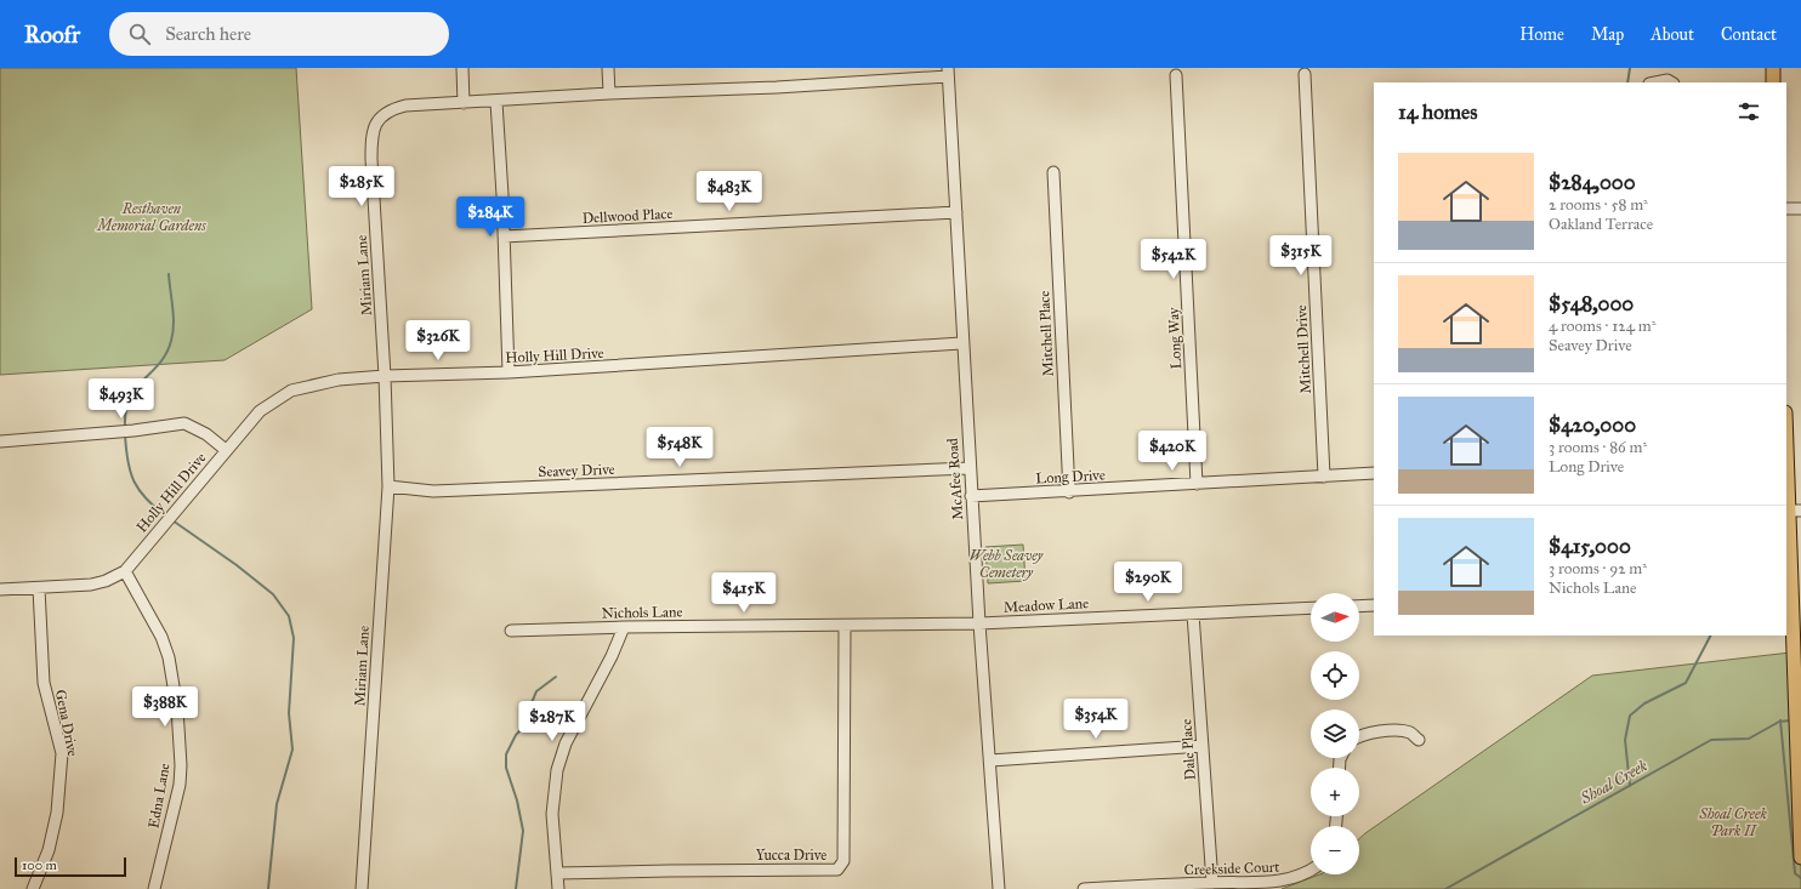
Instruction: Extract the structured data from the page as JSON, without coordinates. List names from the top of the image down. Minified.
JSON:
{"streets":{"street":["Dellwood Place","Miriam Lane","Mitchell Place","Long Way","Mitchell Drive","Holly Hill Drive","Seavey Drive","Long Drive","McAfee Road","Meadow Lane","Nichols Lane","Gena Drive","Dale Place","Edna Lane","Yucca Drive","Creekside Court"]},"crossings":[["Dellwood Place","McAfee Road"],["Miriam Lane","Holly Hill Drive"],["Miriam Lane","Seavey Drive"],["Miriam Lane","McAfee Road"],["Mitchell Place","Long Drive"],["Long Way","Long Drive"],["Mitchell Drive","Long Drive"],["Holly Hill Drive","McAfee Road"],["Holly Hill Drive","Gena Drive"],["Holly Hill Drive","Edna Lane"],["Seavey Drive","McAfee Road"],["Long Drive","McAfee Road"],["McAfee Road","Meadow Lane"],["McAfee Road","Nichols Lane"],["Meadow Lane","Nichols Lane"],["Meadow Lane","Dale Place"],["Nichols Lane","Yucca Drive"],["Dale Place","Creekside Court"]],"water":["Shoal Creek"],"parks":["Resthaven Memorial Gardens","Webb Seavey Cemetery","Shoal Creek Park II"],"scale_bar":"100 m","north":"right","page":{"header":"Roofr","search":"Search here","nav":["Home","Map","About","Contact"],"heading":"14 homes","list":[{"name":"$284,000","note":"2 rooms · 58 m² · Oakland Terrace"},{"name":"$548,000","note":"4 rooms · 124 m² · Seavey Drive"},{"name":"$420,000","note":"3 rooms · 86 m² · Long Drive"},{"name":"$415,000","note":"3 rooms · 92 m² · Nichols Lane"}],"price":["$285K","$483K","$284K","$315K","$542K","$326K","$493K","$548K","$420K","$290K","$415K","$388K","$354K","$287K"],"map_buttons":["+","−"],"scale":"100 m"}}
